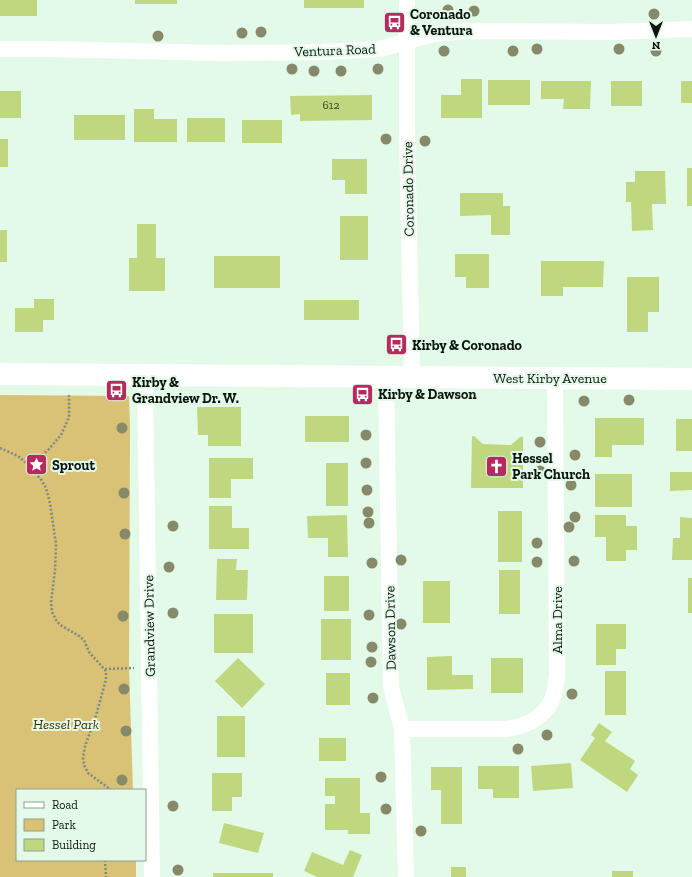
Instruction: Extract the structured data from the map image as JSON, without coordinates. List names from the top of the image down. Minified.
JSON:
{"streets":{"main road":["West Kirby Avenue"],"street":["Ventura Road","Coronado Drive","Alma Drive","Grandview Drive","Dawson Drive"]},"crossings":[["Ventura Road","Coronado Drive"],["Coronado Drive","West Kirby Avenue"],["West Kirby Avenue","Alma Drive"],["West Kirby Avenue","Grandview Drive"],["West Kirby Avenue","Dawson Drive"],["Alma Drive","Dawson Drive"]],"parks":["Hessel Park"],"places":{"bus stop":["Coronado & Ventura","Kirby & Coronado","Kirby & Grandview Dr. W.","Kirby & Dawson"],"place":["Sprout"],"church":["Hessel Park Church"]},"house_numbers":["612"],"legend":["Road","Park","Building"],"north":"bottom"}
